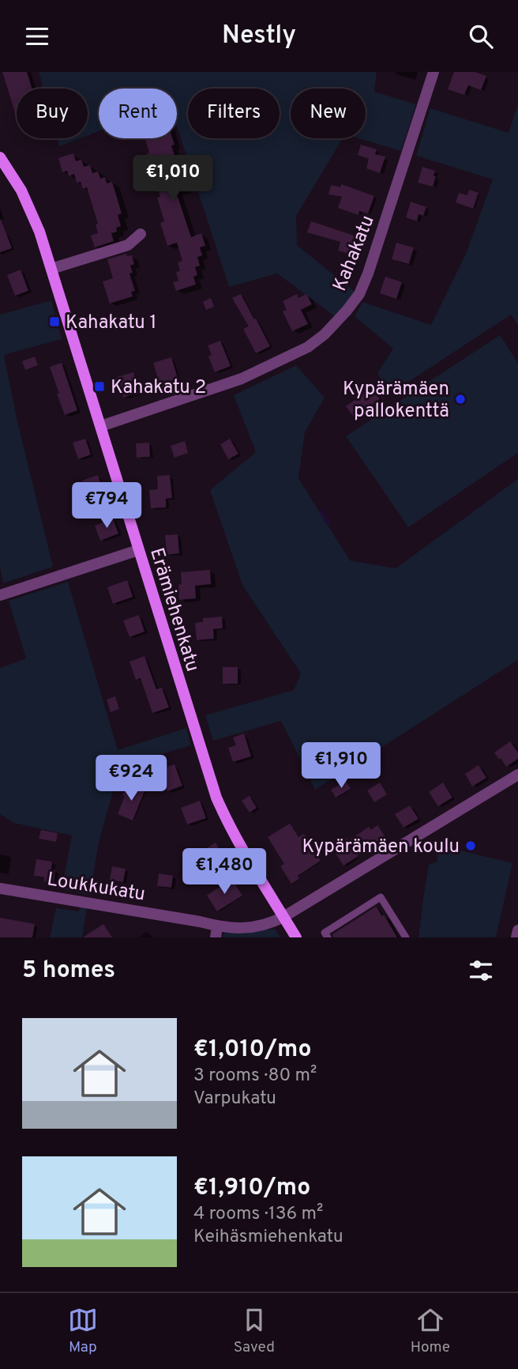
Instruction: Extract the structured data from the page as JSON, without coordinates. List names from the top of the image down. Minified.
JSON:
{"streets":{"street":["Kahakatu","Erämiehenkatu","Loukkukatu"]},"crossings":[["Kahakatu","Erämiehenkatu"],["Erämiehenkatu","Loukkukatu"]],"places":{"transit":["Kahakatu 1","Kahakatu 2"],"other":["Kypärämäen pallokenttä","Kypärämäen koulu"]},"page":{"header":"Nestly","chip":["Buy","Rent","Filters","New"],"price":["€1,010","€794","€1,910","€924","€1,480"],"heading":"5 homes","list":[{"name":"€1,010/mo","note":"3 rooms · 80 m² · Varpukatu"},{"name":"€1,910/mo","note":"4 rooms · 136 m² · Keihäsmiehenkatu"}],"tabs":["Map","Saved","Home"]}}
